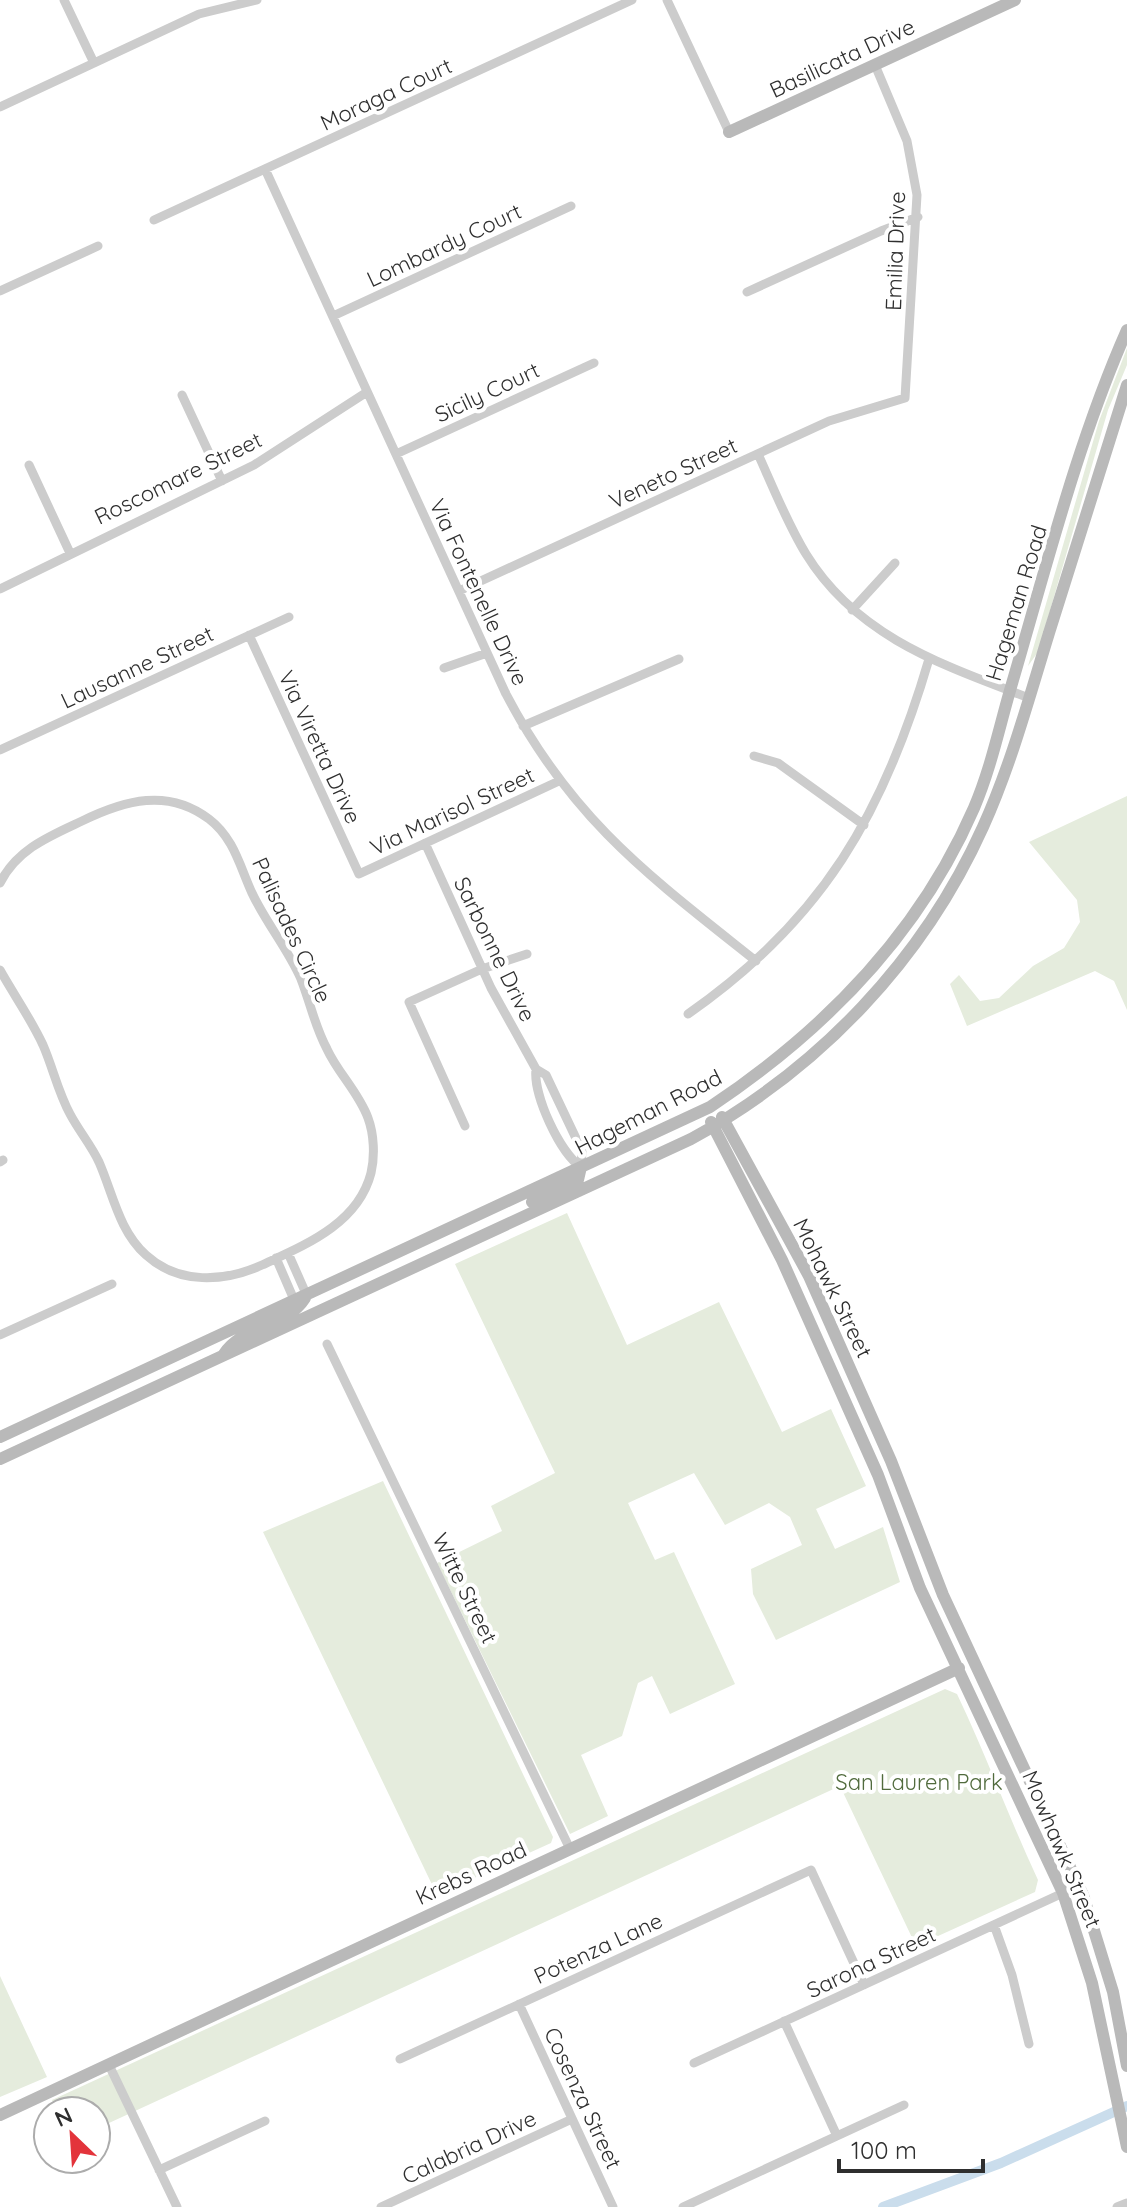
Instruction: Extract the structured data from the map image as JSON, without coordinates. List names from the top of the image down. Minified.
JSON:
{"streets":{"main road":["Basilicata Drive","Hageman Road","Mohawk Street","Mowhawk Street","Krebs Road"],"street":["Moraga Court","Lombardy Court","Emilia Drive","Sicily Court","Veneto Street","Roscomare Street","Via Fontenelle Drive","Lausanne Street","Via Viretta Drive","Via Marisol Street","Palisades Circle","Sarbonne Drive","Witte Street","Potenza Lane","Sarona Street","Cosenza Street","Calabria Drive"]},"crossings":[["Basilicata Drive","Emilia Drive"],["Moraga Court","Via Fontenelle Drive"],["Lombardy Court","Via Fontenelle Drive"],["Emilia Drive","Veneto Street"],["Sicily Court","Via Fontenelle Drive"],["Veneto Street","Via Fontenelle Drive"],["Roscomare Street","Via Fontenelle Drive"],["Via Fontenelle Drive","Via Marisol Street"],["Hageman Road","Sarbonne Drive"],["Hageman Road","Mohawk Street"],["Lausanne Street","Via Viretta Drive"],["Via Viretta Drive","Via Marisol Street"],["Via Marisol Street","Sarbonne Drive"],["Mohawk Street","Mowhawk Street"],["Mohawk Street","Krebs Road"],["Witte Street","Krebs Road"],["Mowhawk Street","Krebs Road"],["Mowhawk Street","Sarona Street"],["Potenza Lane","Sarona Street"],["Potenza Lane","Cosenza Street"],["Cosenza Street","Calabria Drive"]],"parks":["San Lauren Park"],"scale_bar":"100 m","north":"top left"}
